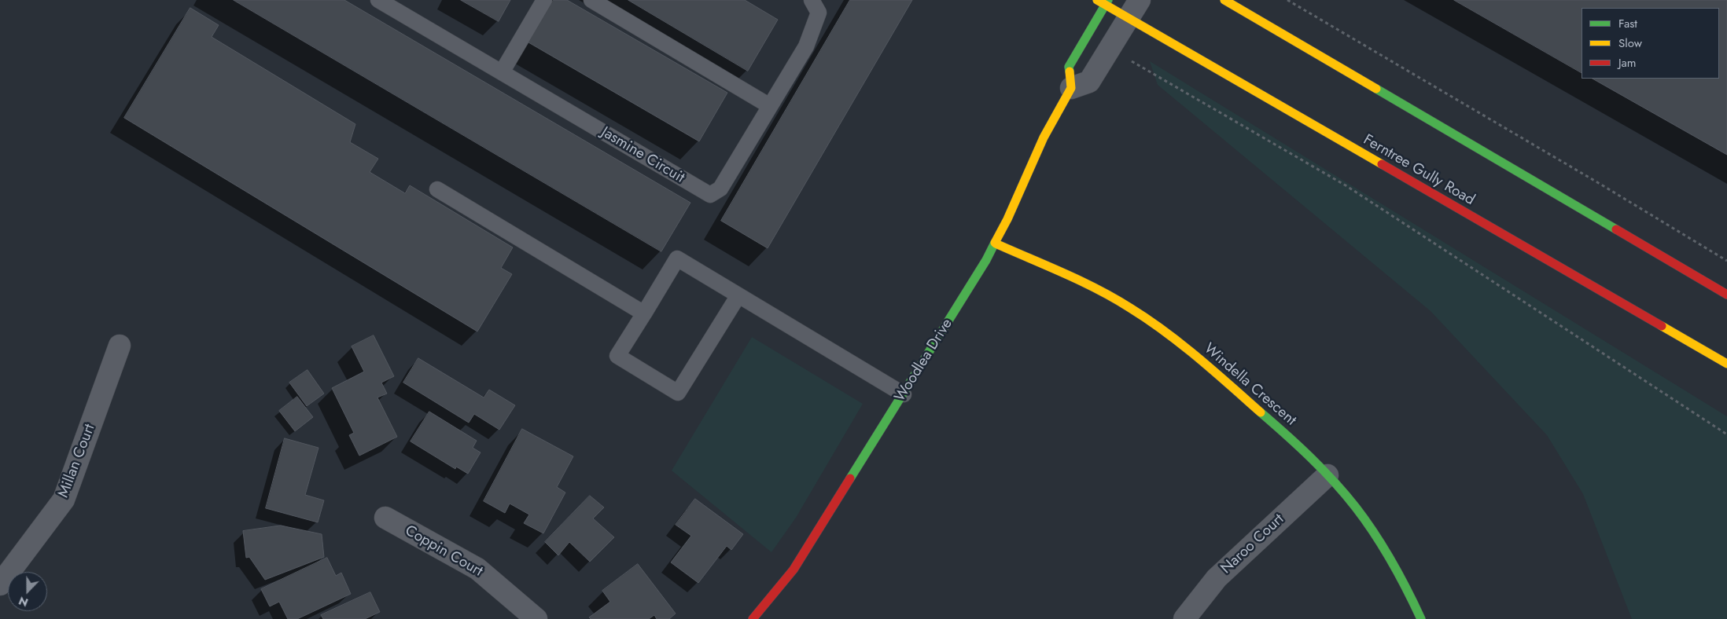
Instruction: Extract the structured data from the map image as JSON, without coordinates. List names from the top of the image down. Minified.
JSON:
{"streets":{"street":["Ferntree Gully Road","Woodlea Drive","Windella Crescent","Millan Court","Naroo Court","Coppin Court"],"lane":["Jasmine Circuit"]},"crossings":[["Woodlea Drive","Windella Crescent"],["Windella Crescent","Naroo Court"]],"legend":["Fast","Slow","Jam"],"north":"bottom"}
